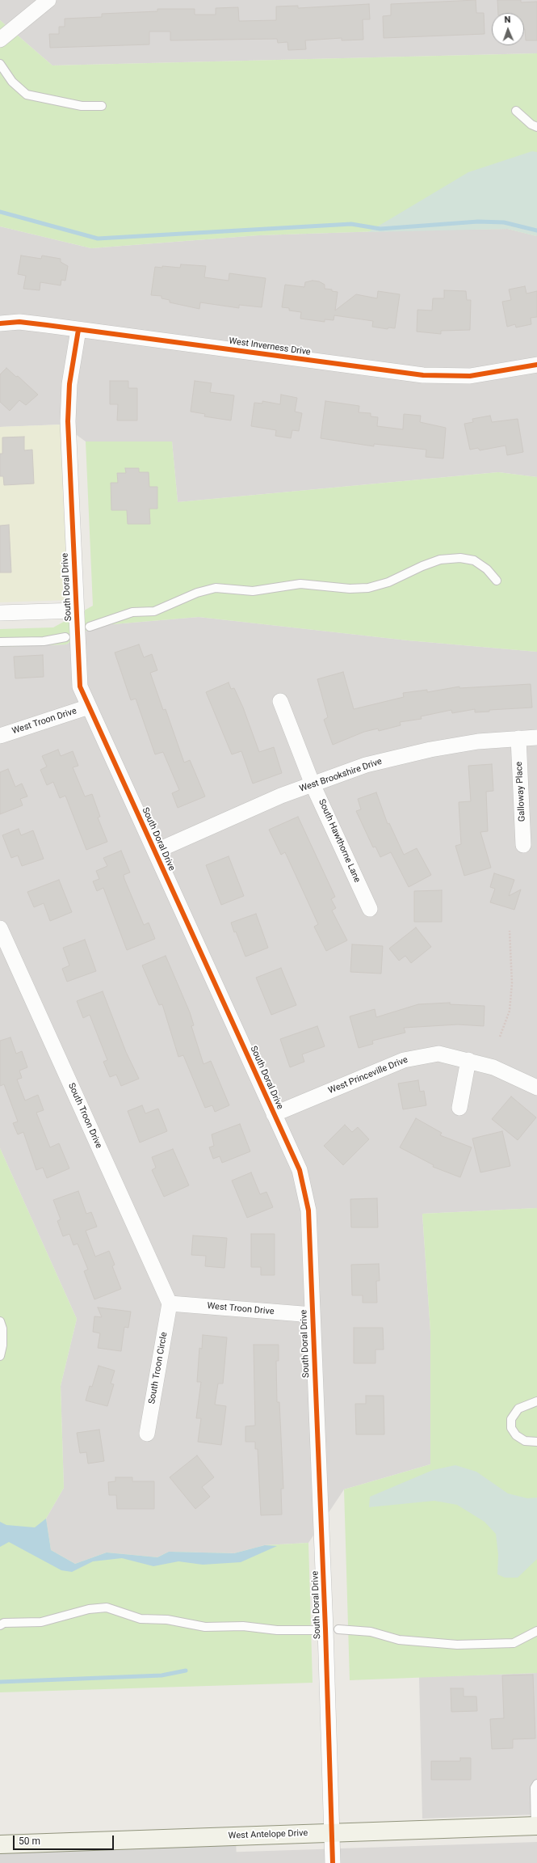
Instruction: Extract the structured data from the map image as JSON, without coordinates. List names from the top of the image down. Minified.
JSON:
{"streets":{"main road":["West Antelope Drive"],"street":["West Inverness Drive","South Doral Drive","West Troon Drive","West Brookshire Drive","Galloway Place","South Hawthorne Lane","West Princeville Drive","South Troon Drive","South Troon Circle"]},"crossings":[["West Inverness Drive","South Doral Drive"],["South Doral Drive","West Troon Drive"],["South Doral Drive","West Brookshire Drive"],["South Doral Drive","West Princeville Drive"],["South Doral Drive","West Antelope Drive"],["West Troon Drive","South Troon Drive"],["West Troon Drive","South Troon Circle"],["West Brookshire Drive","Galloway Place"],["West Brookshire Drive","South Hawthorne Lane"],["South Troon Drive","South Troon Circle"]],"scale_bar":"50 m","north":"top"}
